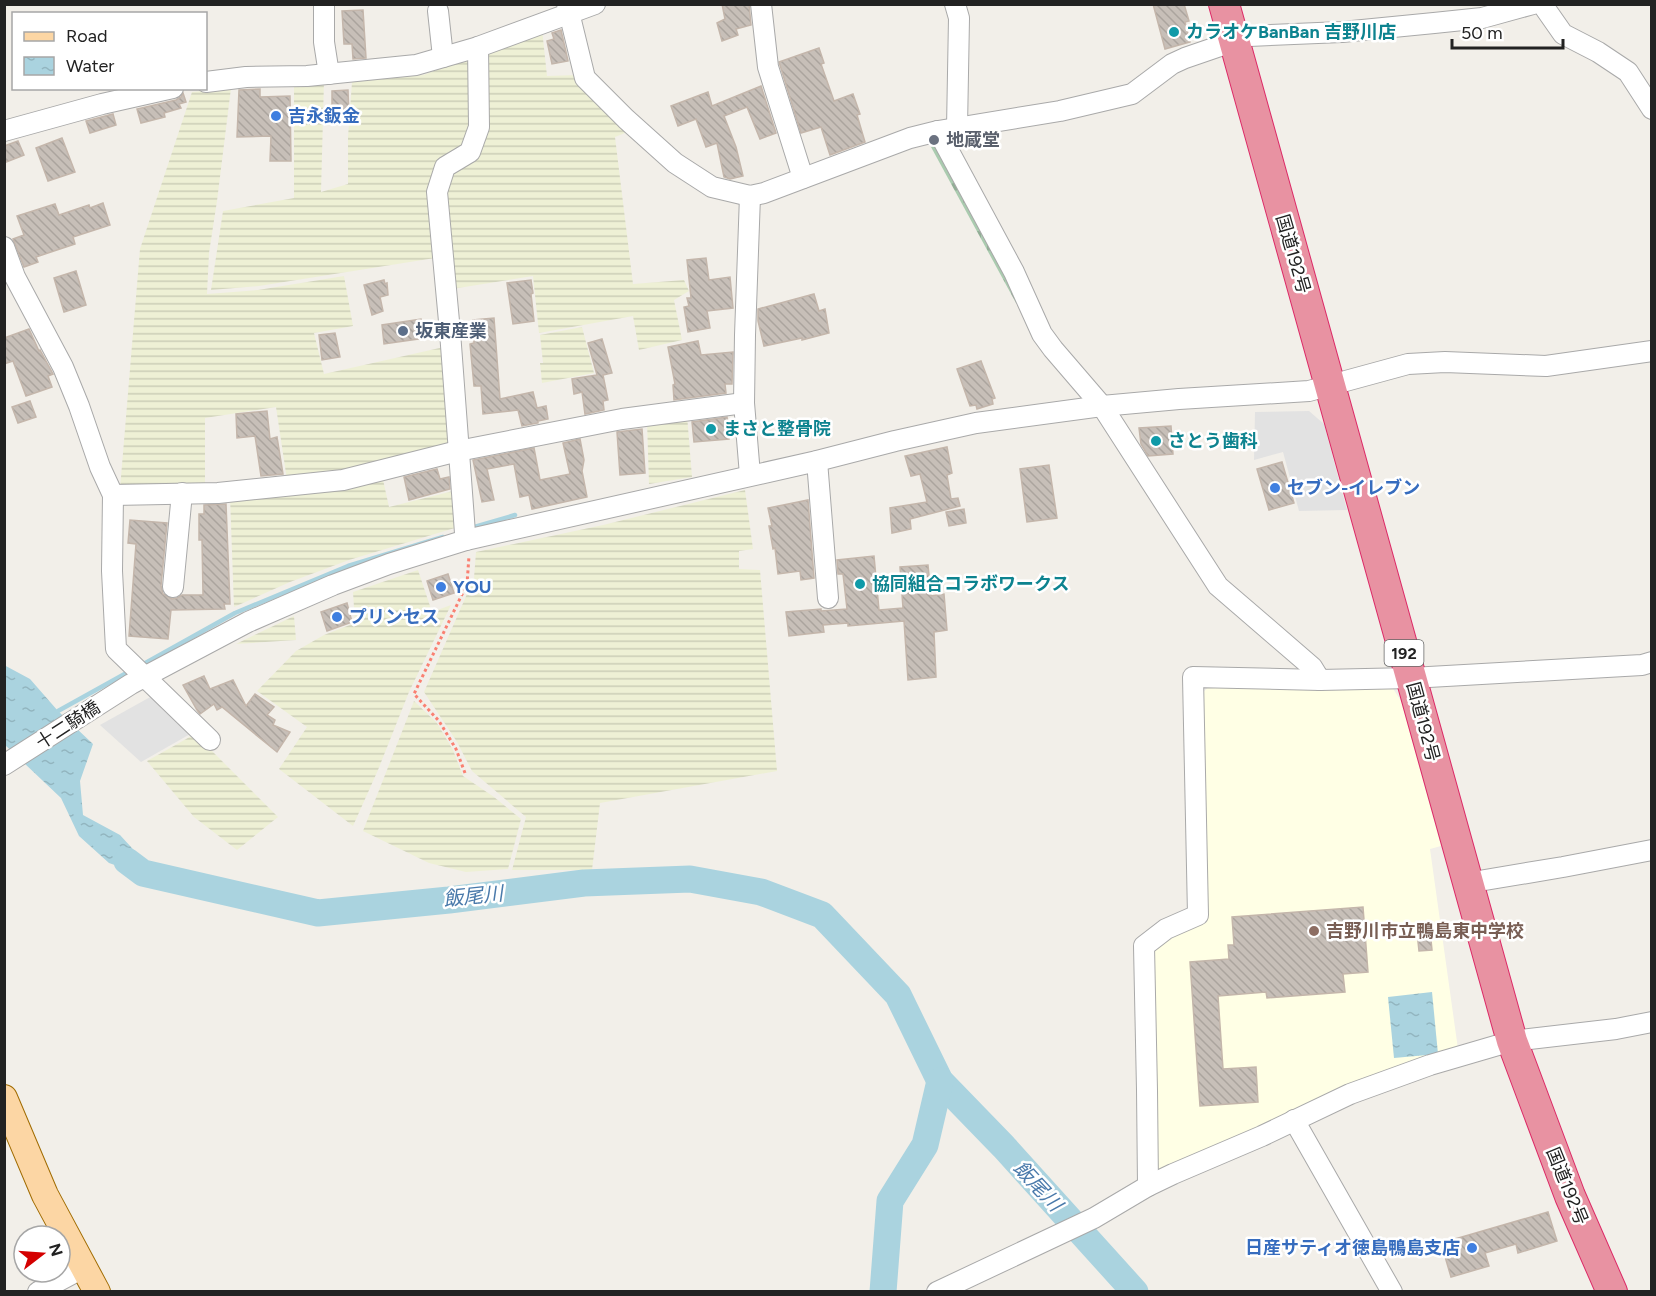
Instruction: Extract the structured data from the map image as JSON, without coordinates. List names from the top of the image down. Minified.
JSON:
{"streets":{"highway":["国道192号","192"],"street":["十二騎橋"]},"crossings":[["国道192号","十二騎橋"]],"water":["飯尾川"],"places":["カラオケBanBan 吉野川店","吉永鈑金","地蔵堂","坂東産業","まさと整骨院","さとう歯科","セブン-イレブン","協同組合コラボワークス","YOU","プリンセス","吉野川市立鴨島東中学校","日産サティオ徳島鴨島支店"],"legend":["Road","Water"],"scale_bar":"50 m","north":"right"}
